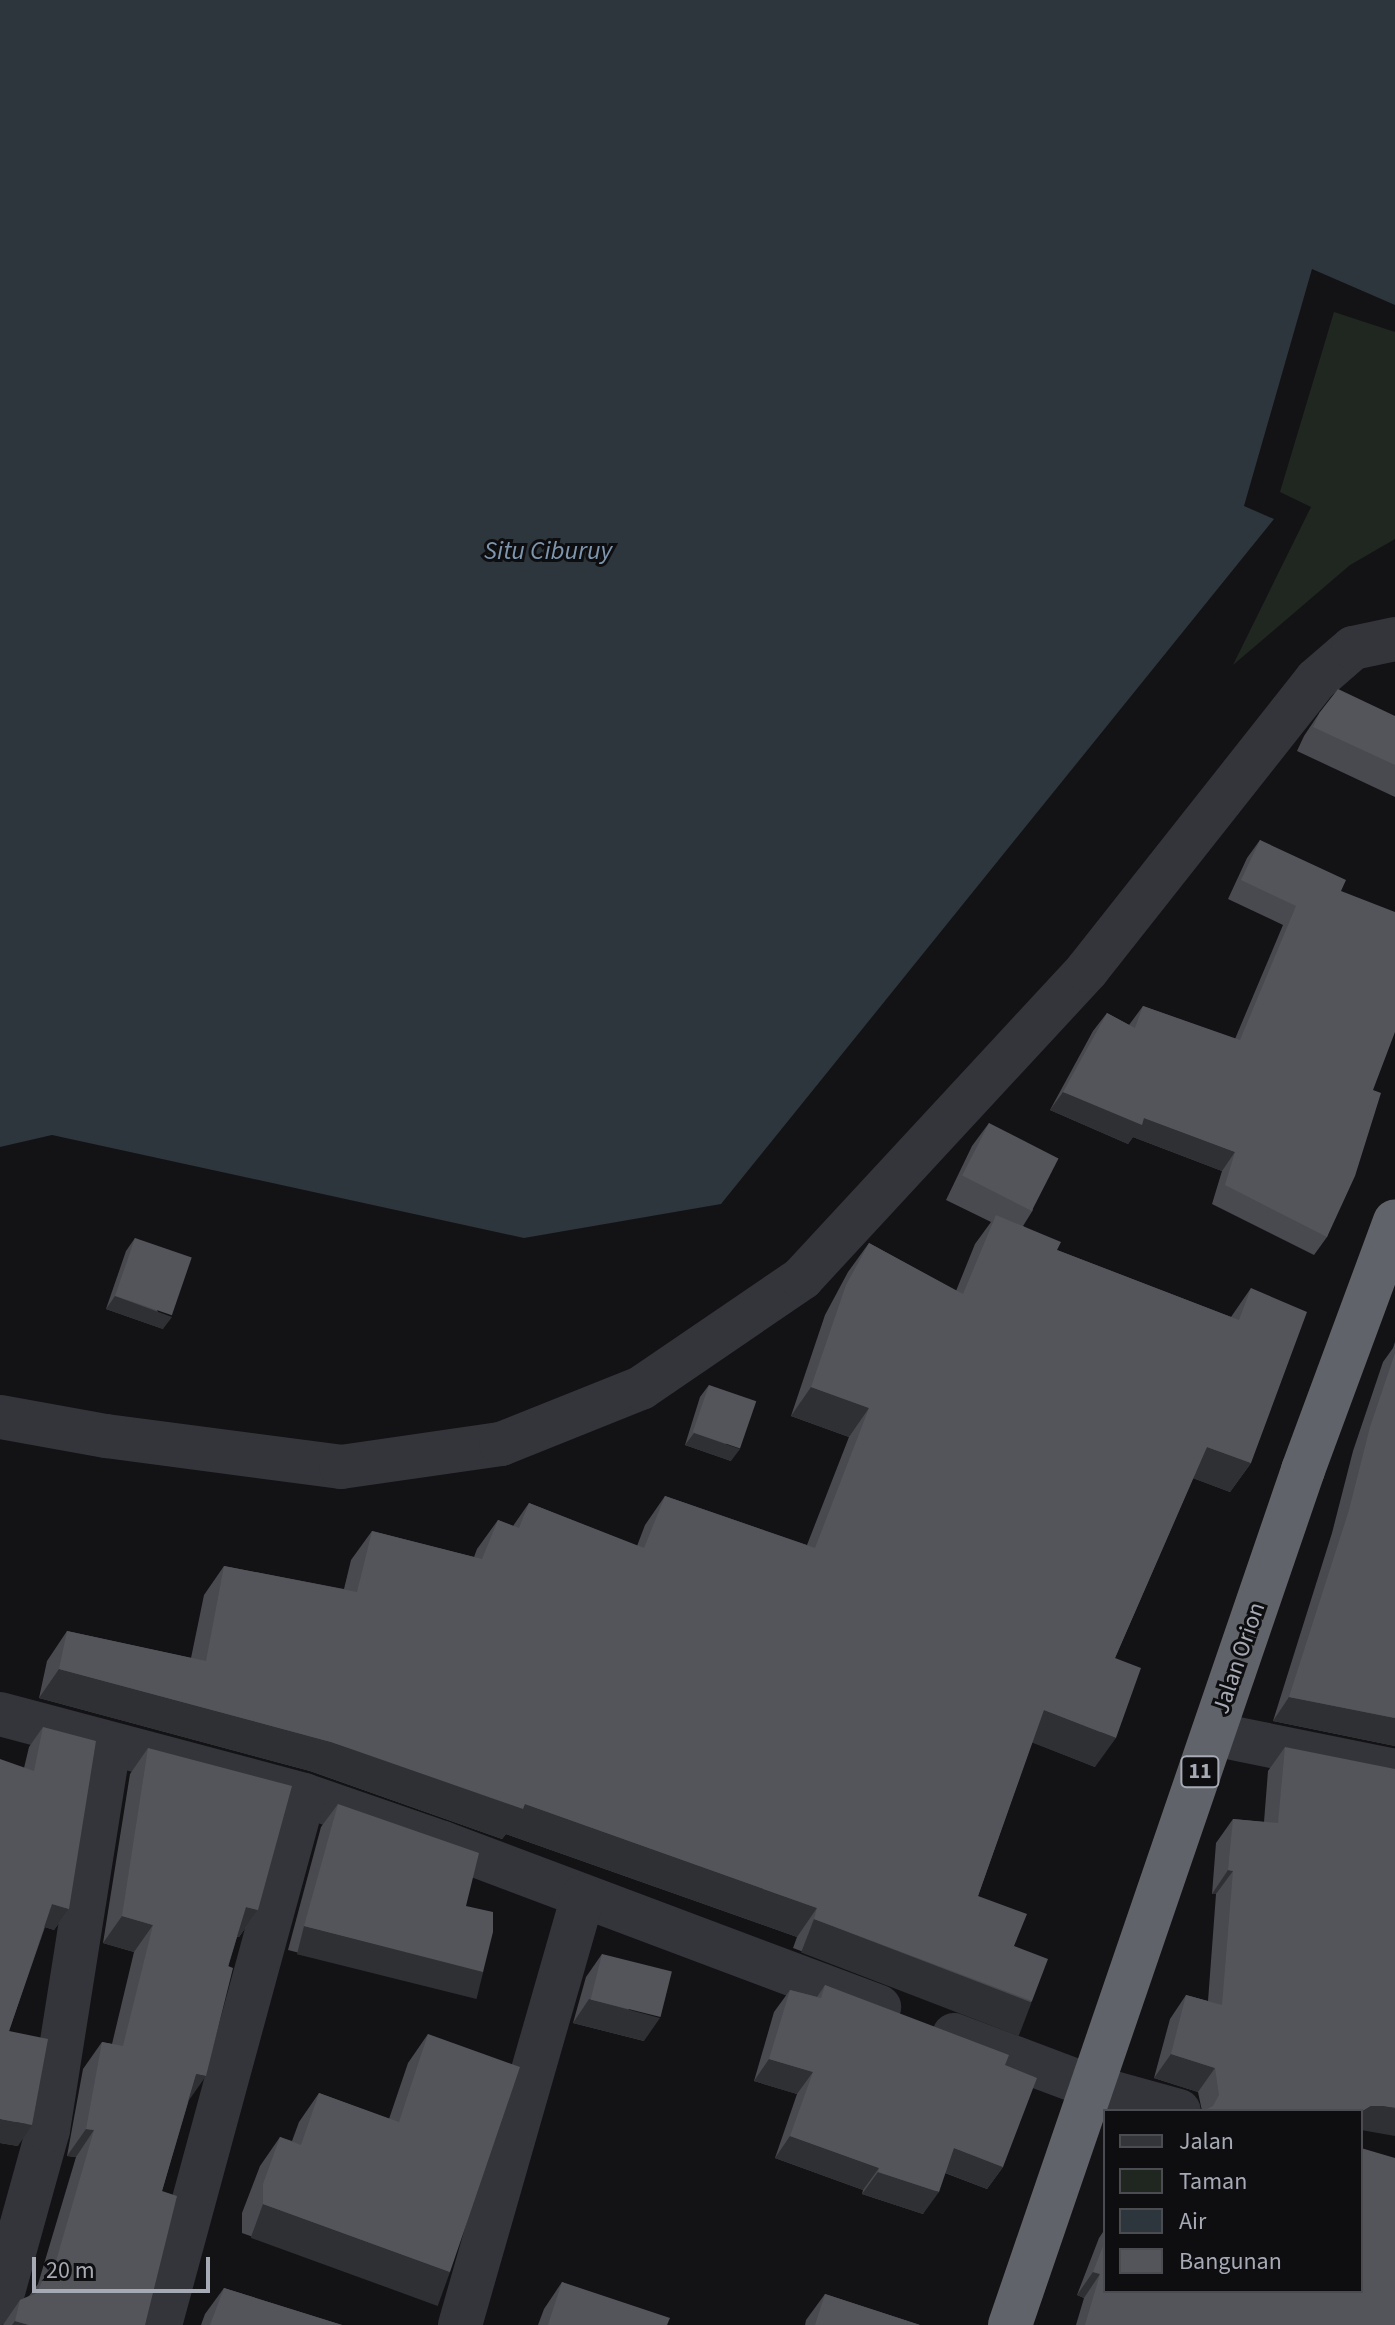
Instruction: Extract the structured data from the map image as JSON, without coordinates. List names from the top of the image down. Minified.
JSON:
{"streets":{"highway":["Jalan Orion","11"]},"water":["Situ Ciburuy"],"legend":["Jalan","Taman","Air","Bangunan"],"scale_bar":"20 m"}
